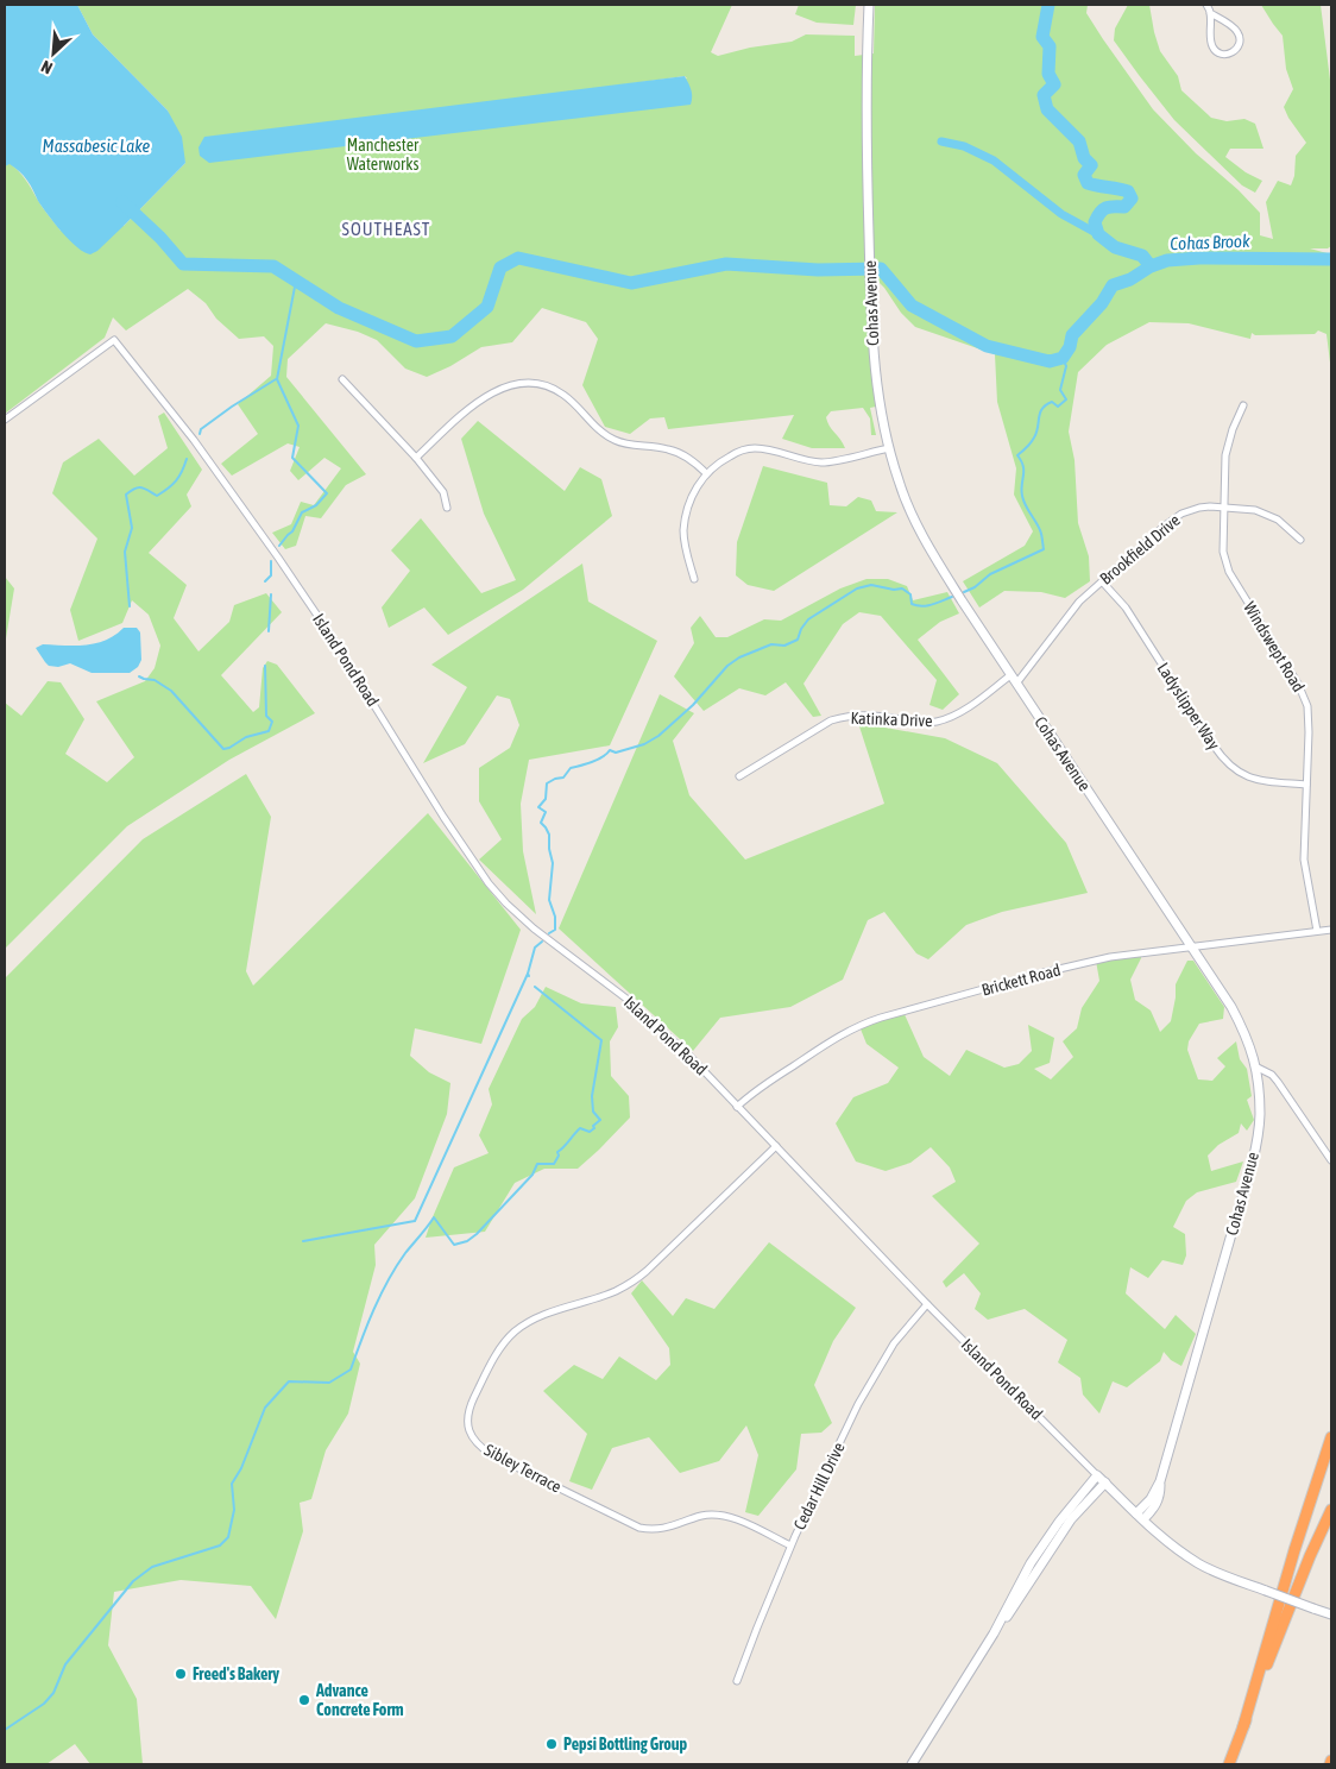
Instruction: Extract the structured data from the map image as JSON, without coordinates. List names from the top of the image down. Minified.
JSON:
{"streets":{"street":["Cohas Avenue","Brookfield Drive","Windswept Road","Island Pond Road","Ladyslipper Way","Katinka Drive","Brickett Road","Sibley Terrace","Cedar Hill Drive"]},"crossings":[["Cohas Avenue","Brookfield Drive"],["Cohas Avenue","Island Pond Road"],["Cohas Avenue","Katinka Drive"],["Cohas Avenue","Brickett Road"],["Brookfield Drive","Windswept Road"],["Brookfield Drive","Ladyslipper Way"],["Windswept Road","Ladyslipper Way"],["Windswept Road","Brickett Road"],["Island Pond Road","Brickett Road"],["Island Pond Road","Sibley Terrace"],["Island Pond Road","Cedar Hill Drive"],["Sibley Terrace","Cedar Hill Drive"]],"districts":["SOUTHEAST"],"water":["Massabesic Lake","Cohas Brook"],"parks":["Manchester Waterworks"],"places":["Freed's Bakery","Advance Concrete Form","Pepsi Bottling Group"],"north":"bottom left"}
